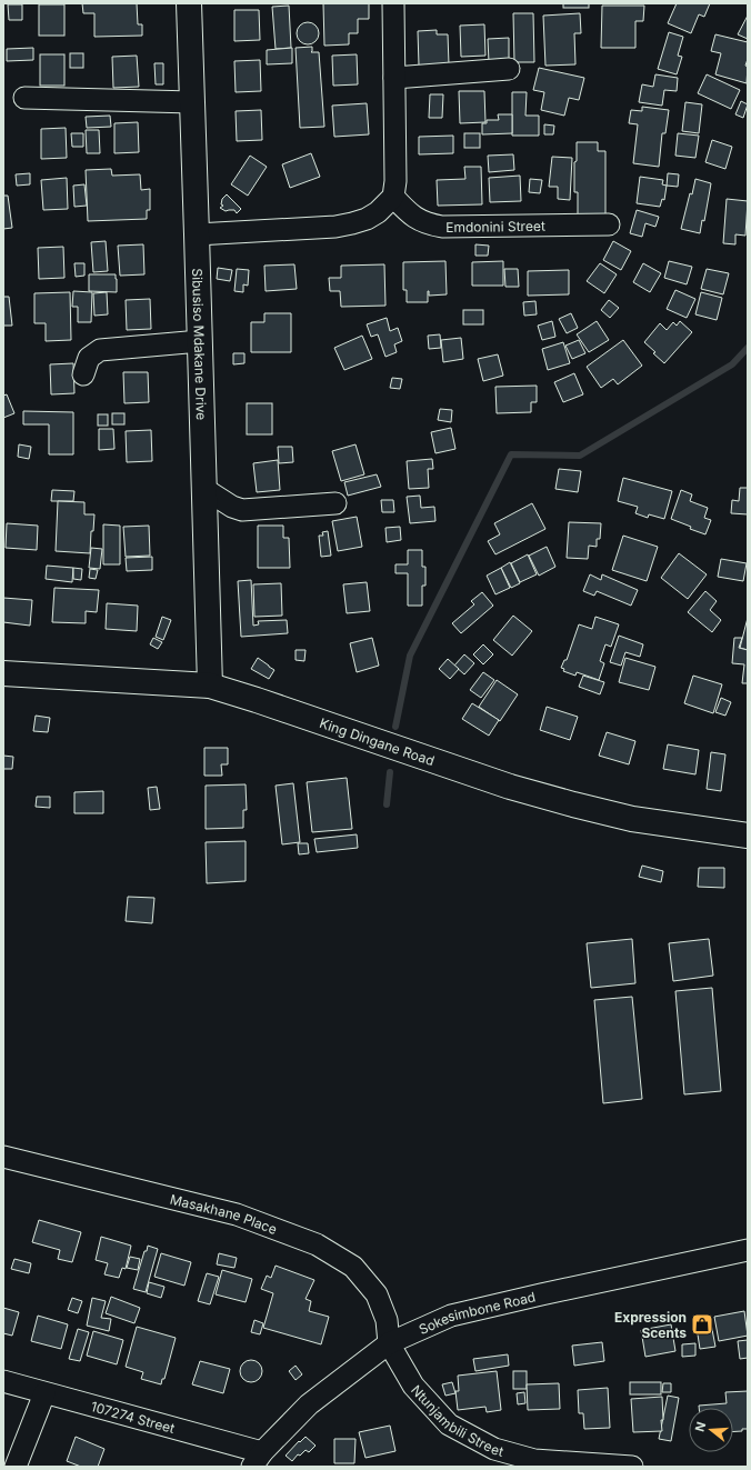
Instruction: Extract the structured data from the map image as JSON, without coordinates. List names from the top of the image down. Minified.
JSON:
{"streets":{"street":["Emdonini Street","Sibusiso Mdakane Drive","King Dingane Road","Masakhane Place","Sokesimbone Road","107274 Street","Ntunjambili Street"]},"crossings":[["Sibusiso Mdakane Drive","King Dingane Road"],["Masakhane Place","Sokesimbone Road"],["Masakhane Place","Ntunjambili Street"],["Sokesimbone Road","107274 Street"],["Sokesimbone Road","Ntunjambili Street"]],"places":{"shop":["Expression Scents"]},"north":"left"}
